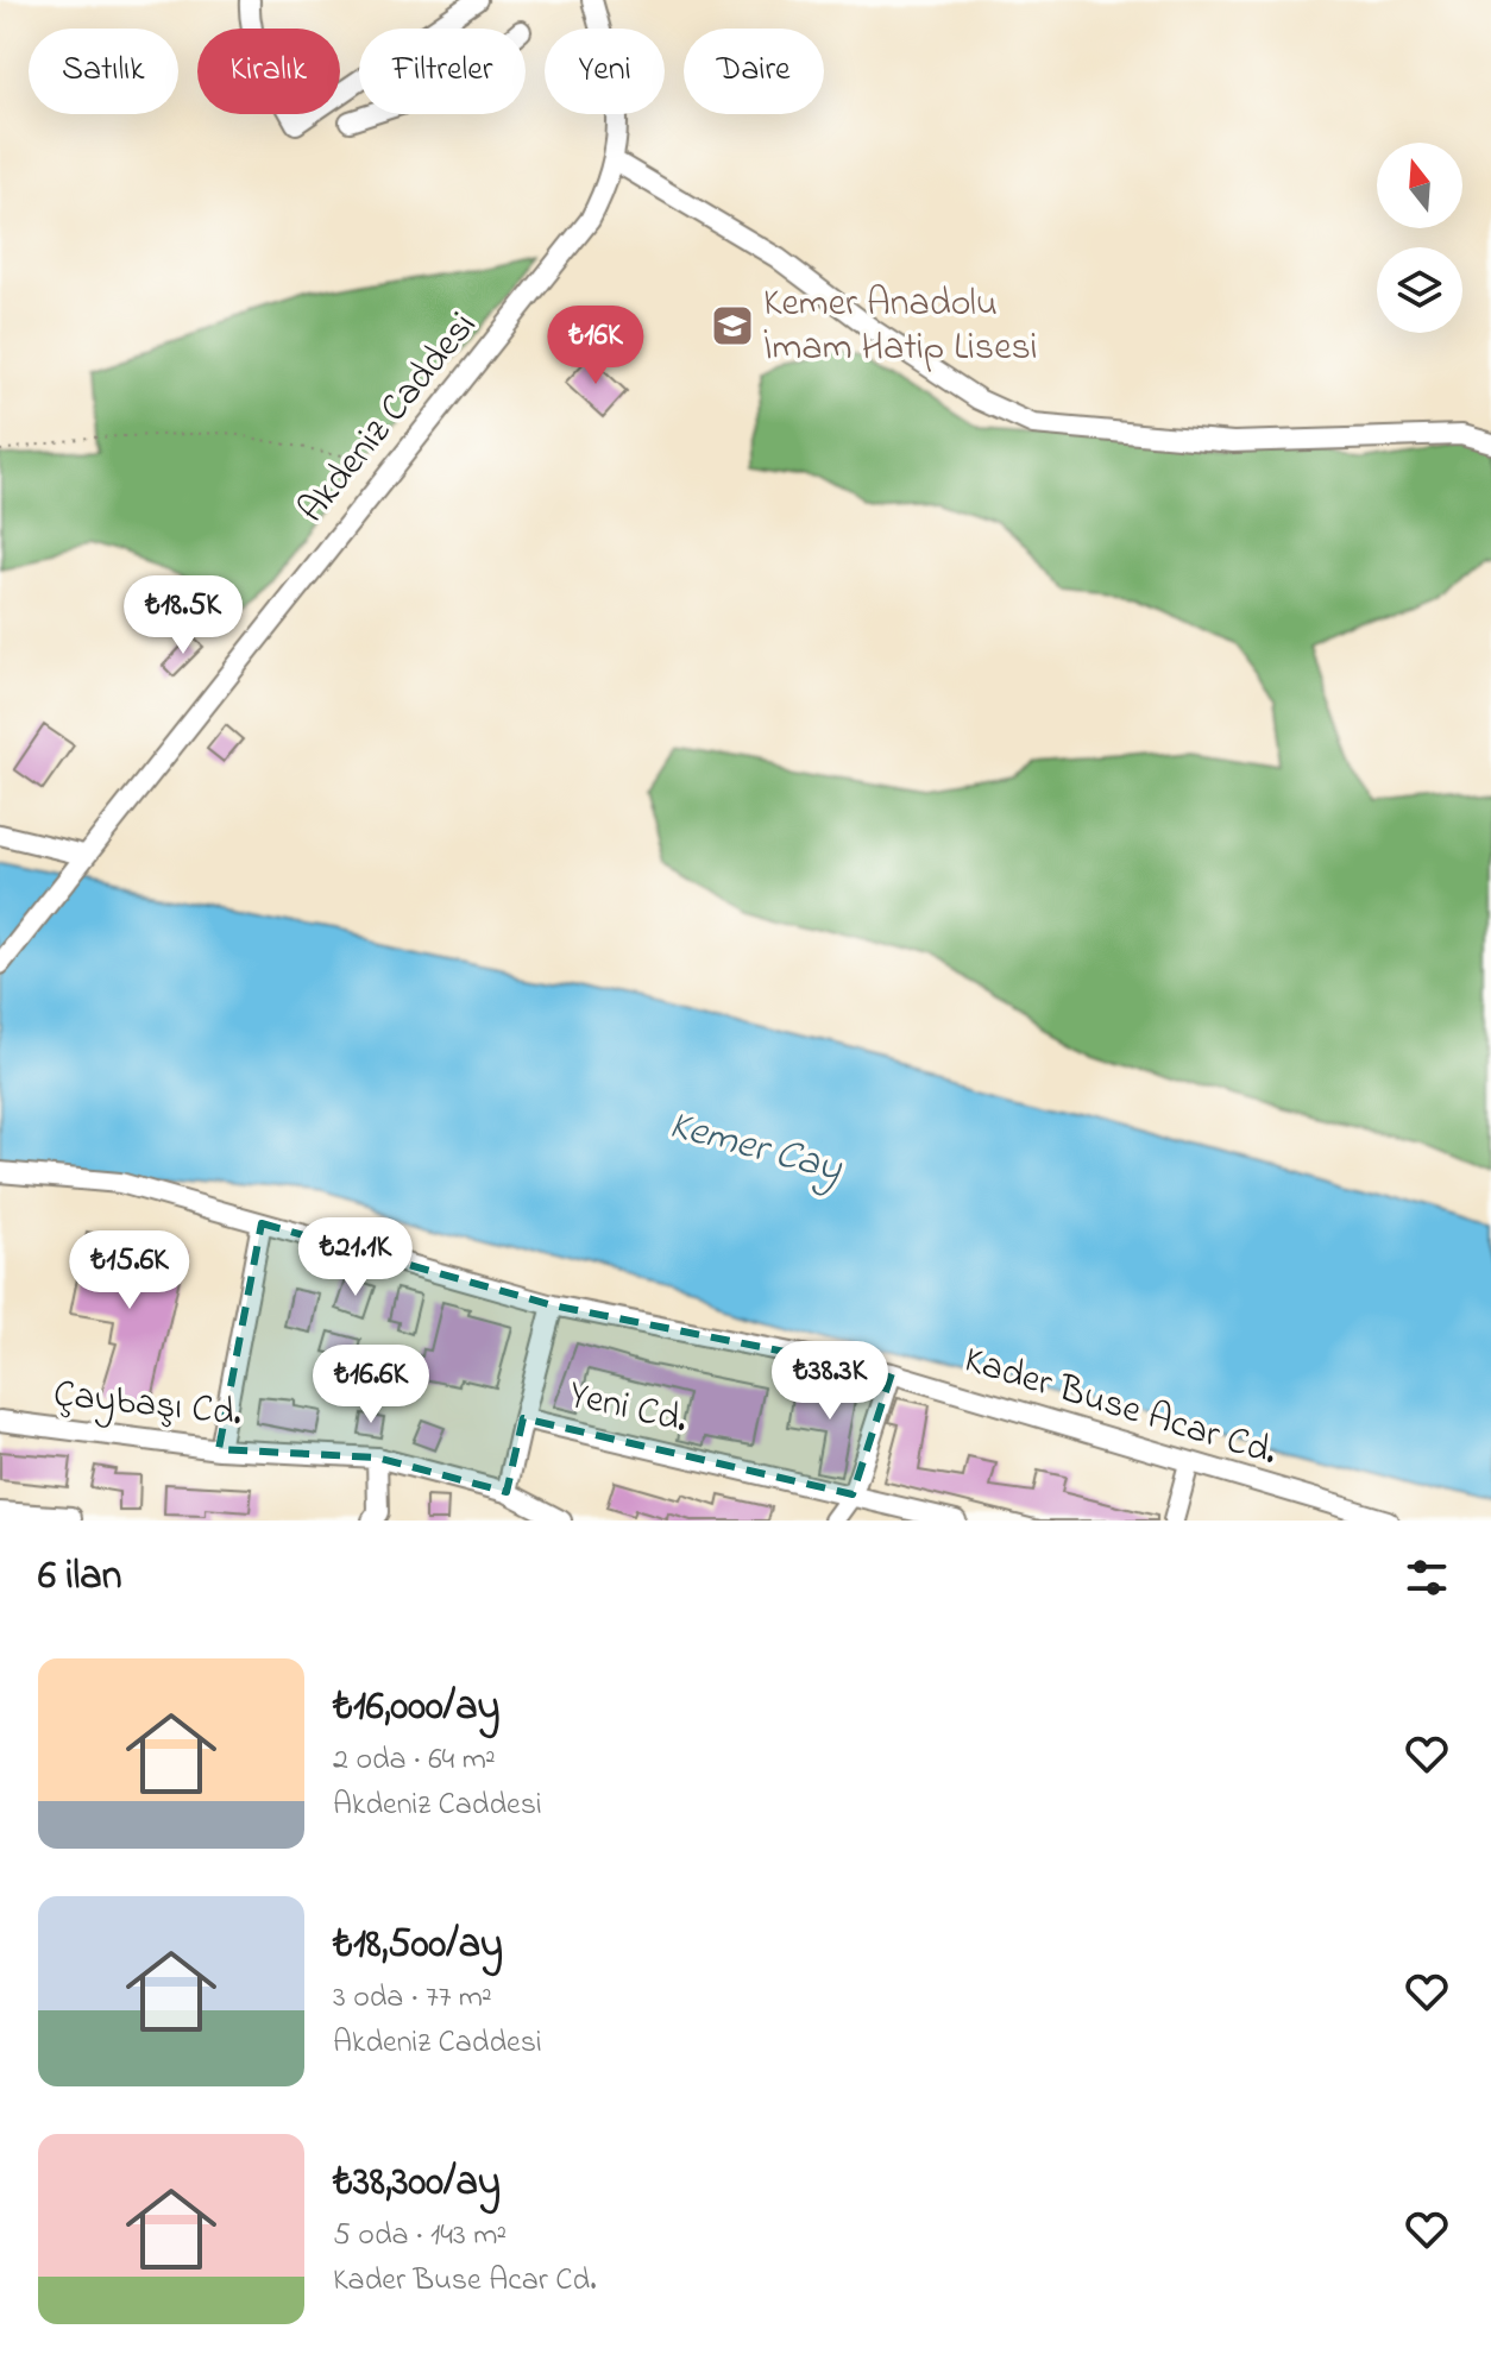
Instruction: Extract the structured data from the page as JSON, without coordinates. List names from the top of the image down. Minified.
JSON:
{"streets":{"street":["Akdeniz Caddesi","Çaybaşı Cd.","Kader Buse Acar Cd.","Yeni Cd."]},"crossings":[["Çaybaşı Cd.","Yeni Cd."]],"water":["Kemer Cay"],"places":{"school or university":["Kemer Anadolu İmam Hatip Lisesi"]},"north":"top","page":{"chip":["Satılık","Kiralık","Filtreler","Yeni","Daire"],"price":["₺16K","₺18.5K","₺21.1K","₺15.6K","₺38.3K","₺16.6K"],"heading":"6 ilan","list":[{"name":"₺16,000/ay","note":"2 oda · 64 m² · Akdeniz Caddesi"},{"name":"₺18,500/ay","note":"3 oda · 77 m² · Akdeniz Caddesi"},{"name":"₺38,300/ay","note":"5 oda · 143 m² · Kader Buse Acar Cd."}]}}
